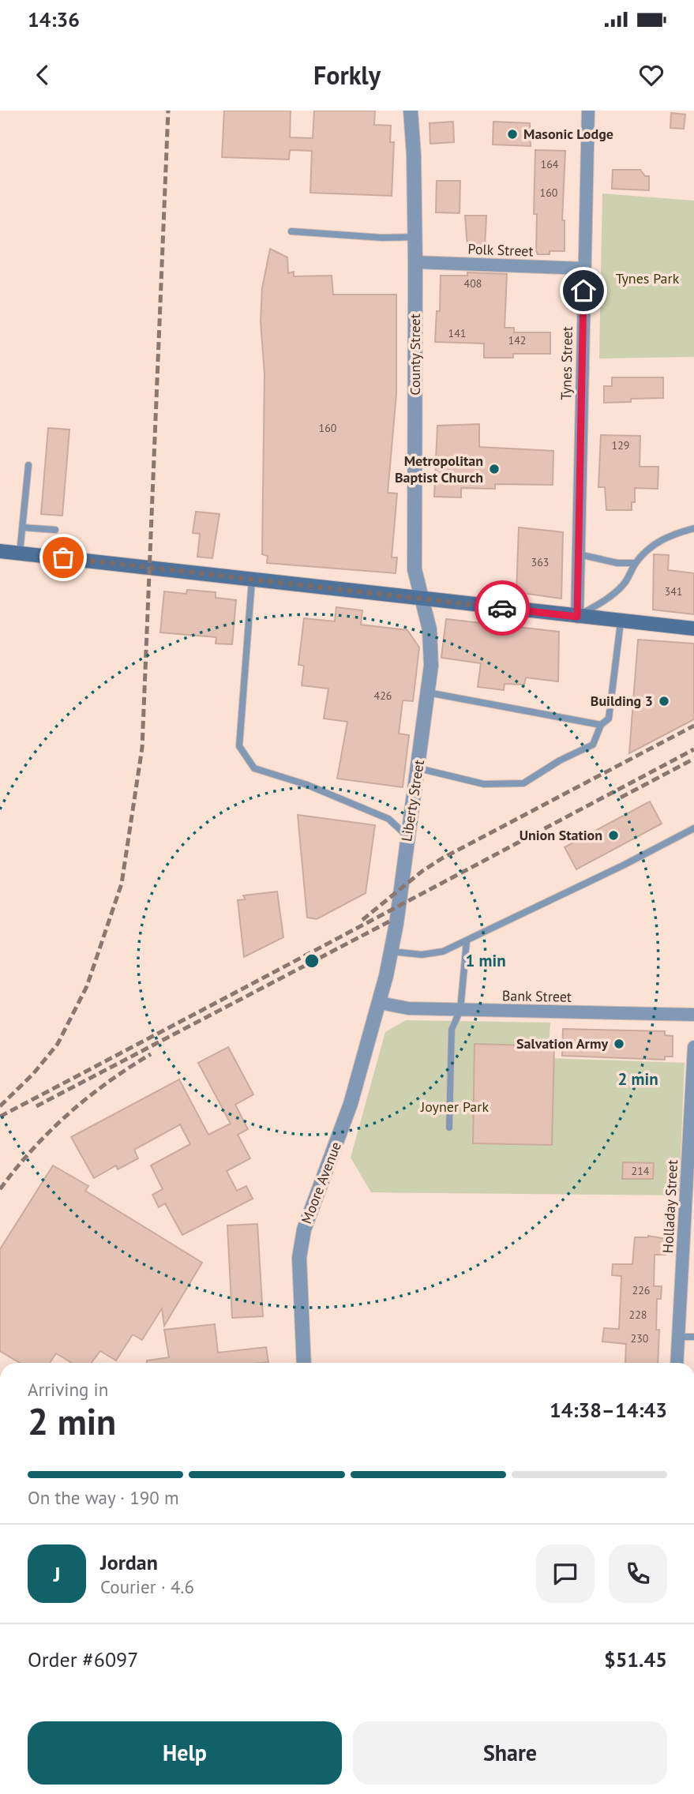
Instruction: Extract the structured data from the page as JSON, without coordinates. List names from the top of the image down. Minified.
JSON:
{"streets":{"street":["Polk Street","County Street","Tynes Street","Liberty Street","Bank Street","Moore Avenue","Holladay Street"]},"crossings":[["Polk Street","County Street"],["Polk Street","Tynes Street"],["County Street","Liberty Street"],["Liberty Street","Bank Street"],["Liberty Street","Moore Avenue"],["Bank Street","Moore Avenue"]],"parks":["Tynes Park","Joyner Park"],"places":["Masonic Lodge","Metropolitan Baptist Church","Building 3","Union Station","Salvation Army"],"house_numbers":["164","160","408","141","142","160","129","363","341","426","214","226","228","230"],"page":{"status":"14:36","header":"Forkly","heading":["2 min","Arriving in","14:38–14:43"],"panel":["Jordan","Courier · 4.6","Order #6097","$51.45"],"bar":"On the way · 190 m","round":"J","buttons":["Help","Share"]},"rings":["1 min","2 min"]}
